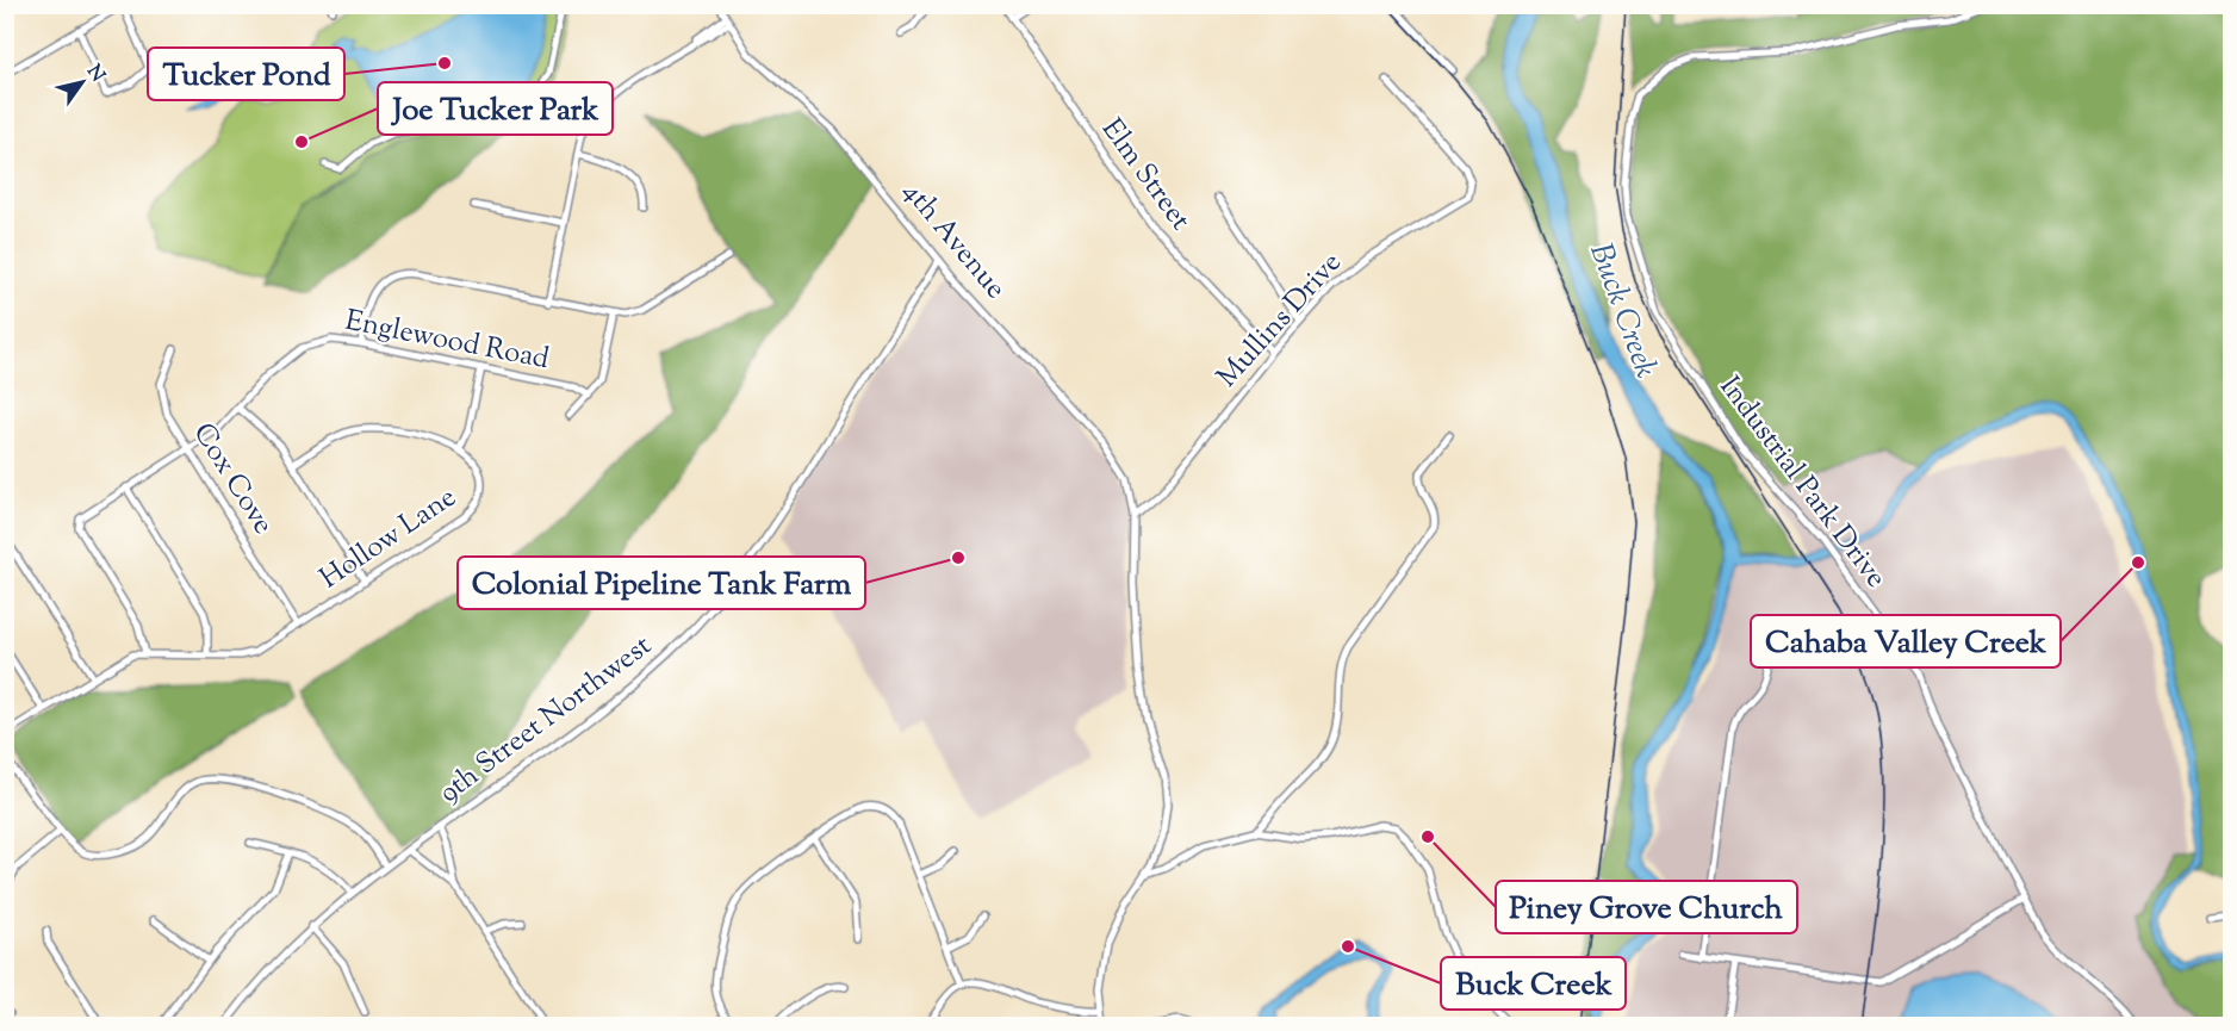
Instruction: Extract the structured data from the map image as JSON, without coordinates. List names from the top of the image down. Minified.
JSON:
{"streets":{"street":["Elm Street","4th Avenue","Mullins Drive","Englewood Road","Cox Cove","Industrial Park Drive","Hollow Lane","9th Street Northwest"]},"crossings":[["Elm Street","Mullins Drive"],["4th Avenue","Mullins Drive"],["4th Avenue","9th Street Northwest"],["Englewood Road","Cox Cove"],["Englewood Road","Hollow Lane"],["Cox Cove","Hollow Lane"]],"water":["Buck Creek"],"places":["Tucker Pond","Joe Tucker Park","Colonial Pipeline Tank Farm","Cahaba Valley Creek","Piney Grove Church","Buck Creek"],"north":"top right"}
